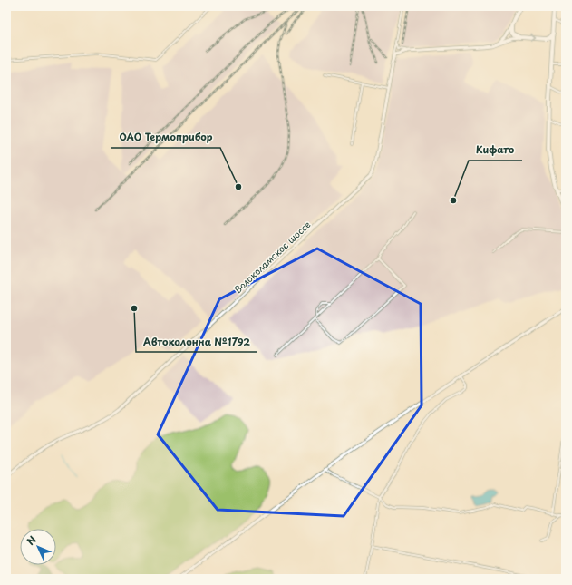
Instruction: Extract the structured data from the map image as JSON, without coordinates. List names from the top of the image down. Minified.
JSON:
{"streets":{"street":["Волоколамское шоссе"]},"places":["ОАО Термоприбор","Кифато","Автоколонна №1792"],"north":"top left"}
